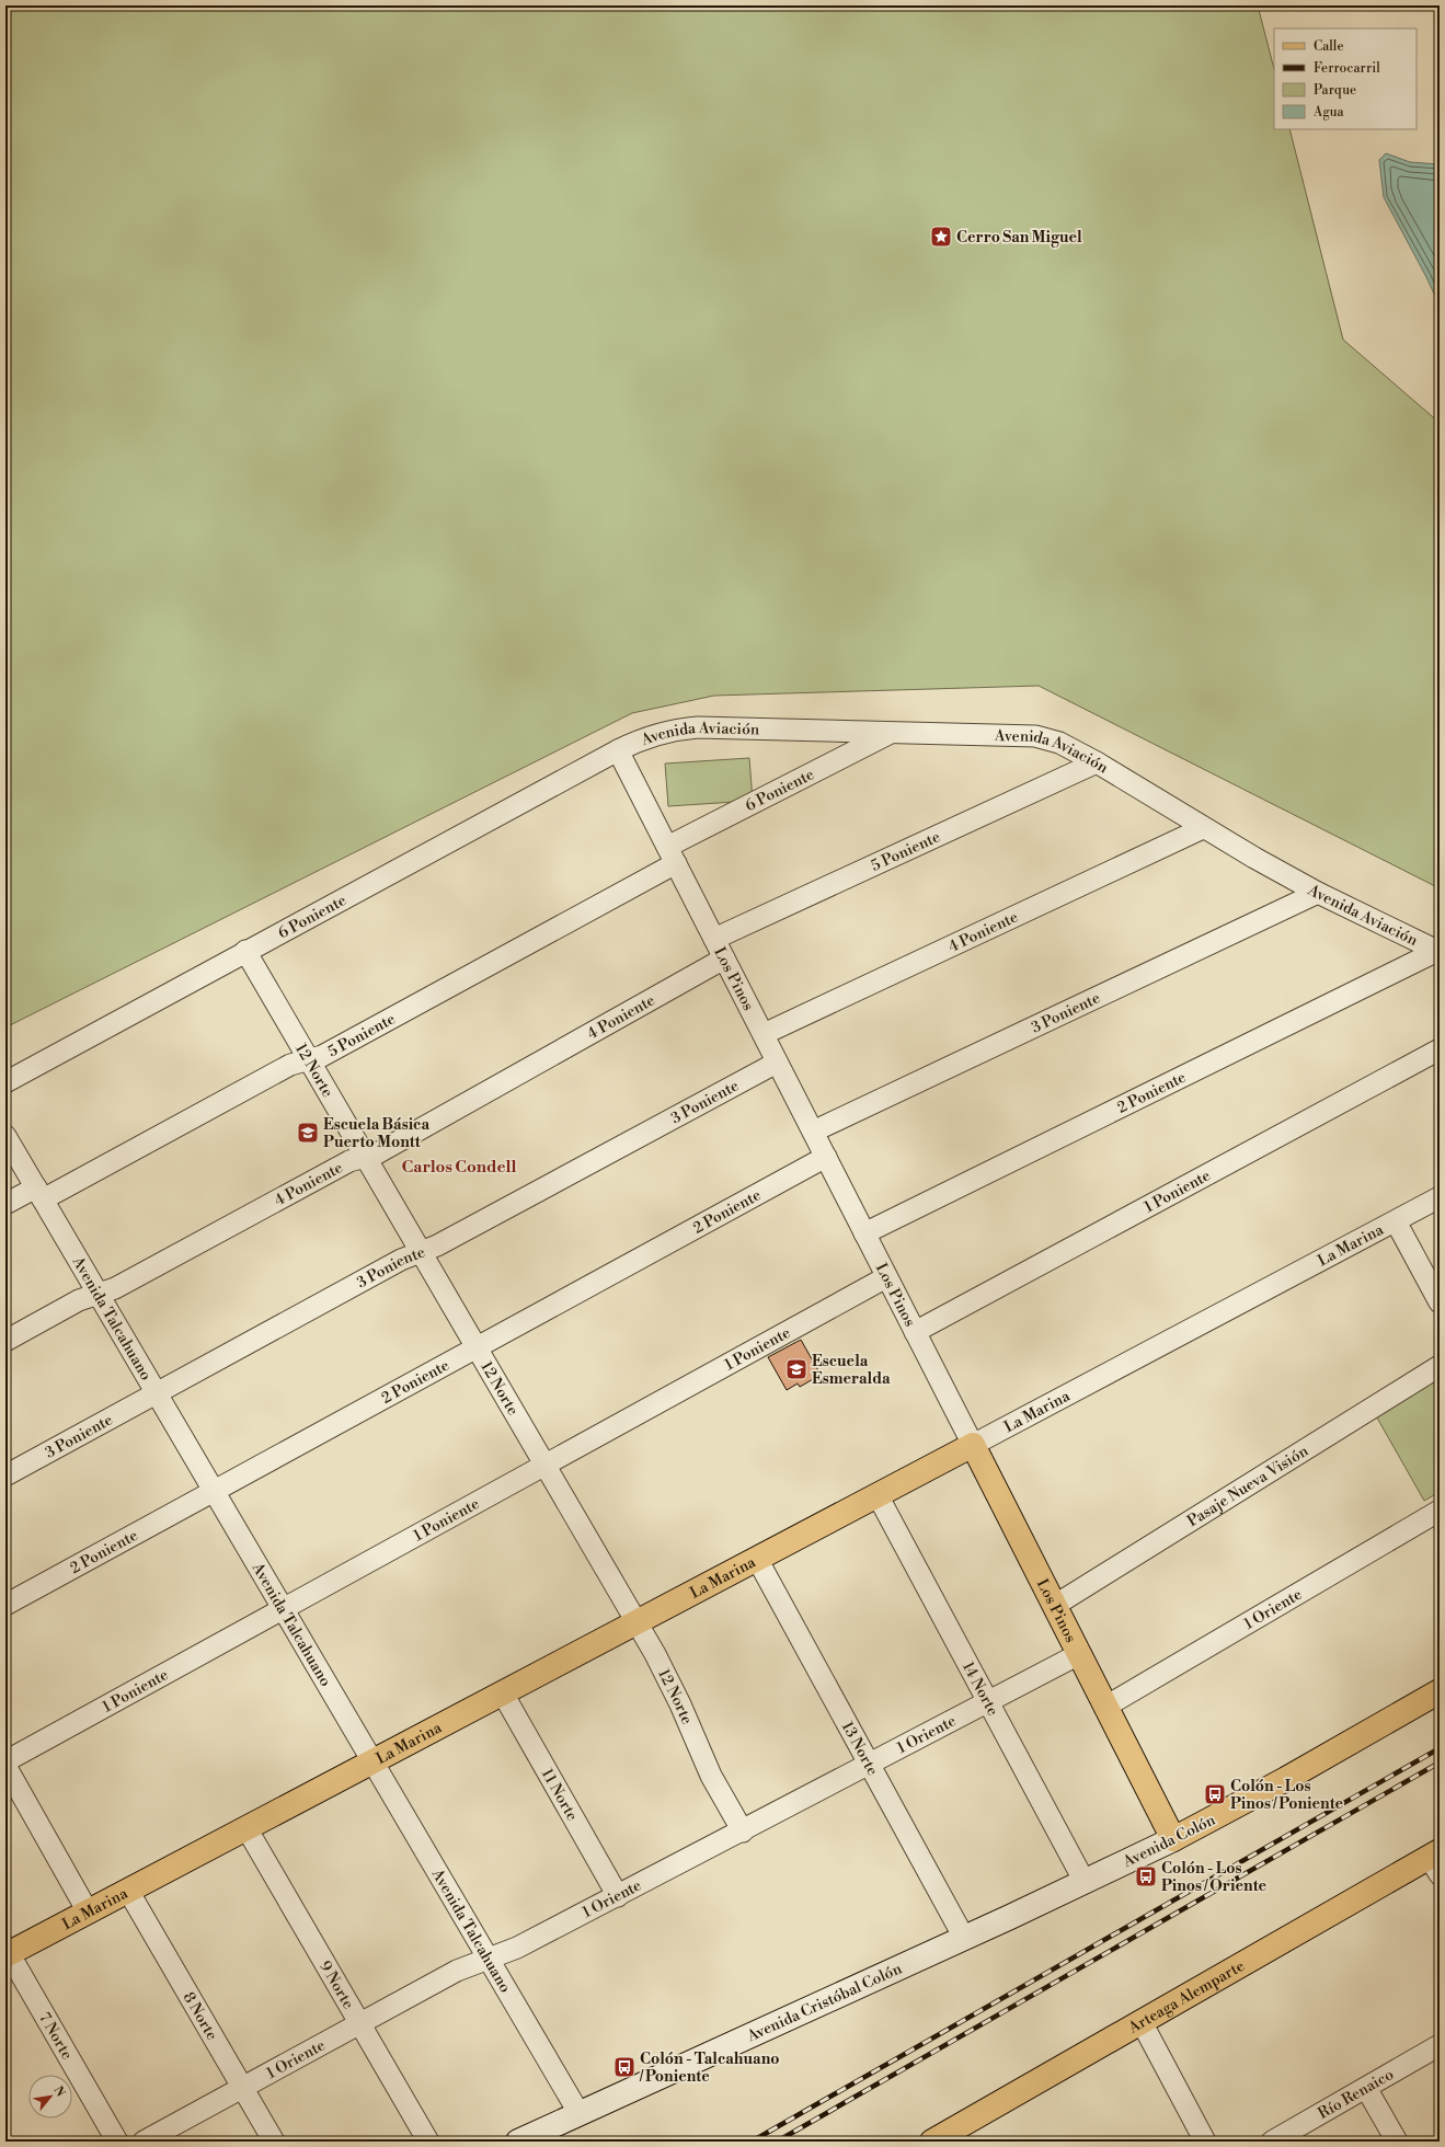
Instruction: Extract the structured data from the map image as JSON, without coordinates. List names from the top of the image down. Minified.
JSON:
{"streets":{"main road":["Los Pinos","La Marina","Avenida Colón","Arteaga Alemparte"],"street":["Avenida Aviación","6 Poniente","5 Poniente","4 Poniente","3 Poniente","12 Norte","2 Poniente","1 Poniente","Avenida Talcahuano","Pasaje Nueva Visión","1 Oriente","14 Norte","13 Norte","11 Norte","9 Norte","Avenida Cristóbal Colón","8 Norte","7 Norte","Río Renaico"]},"crossings":[["Avenida Aviación","6 Poniente"],["Avenida Aviación","5 Poniente"],["Avenida Aviación","4 Poniente"],["Avenida Aviación","Los Pinos"],["Avenida Aviación","3 Poniente"],["Avenida Aviación","2 Poniente"],["6 Poniente","5 Poniente"],["6 Poniente","Los Pinos"],["6 Poniente","12 Norte"],["5 Poniente","Los Pinos"],["5 Poniente","12 Norte"],["5 Poniente","Avenida Talcahuano"],["4 Poniente","Los Pinos"],["4 Poniente","12 Norte"],["4 Poniente","Avenida Talcahuano"],["Los Pinos","3 Poniente"],["Los Pinos","2 Poniente"],["Los Pinos","1 Poniente"],["Los Pinos","La Marina"],["Los Pinos","Pasaje Nueva Visión"],["Los Pinos","1 Oriente"],["Los Pinos","Avenida Colón"],["3 Poniente","12 Norte"],["3 Poniente","Avenida Talcahuano"],["12 Norte","2 Poniente"],["12 Norte","1 Poniente"],["12 Norte","La Marina"],["12 Norte","1 Oriente"],["2 Poniente","Avenida Talcahuano"],["1 Poniente","Avenida Talcahuano"],["La Marina","Avenida Talcahuano"],["La Marina","14 Norte"],["La Marina","13 Norte"],["La Marina","11 Norte"],["La Marina","9 Norte"],["La Marina","8 Norte"],["La Marina","7 Norte"],["Avenida Talcahuano","1 Oriente"],["Avenida Talcahuano","Avenida Cristóbal Colón"],["1 Oriente","14 Norte"],["1 Oriente","13 Norte"],["1 Oriente","11 Norte"],["1 Oriente","9 Norte"],["1 Oriente","8 Norte"],["14 Norte","Avenida Colón"],["13 Norte","Avenida Cristóbal Colón"],["Avenida Colón","Avenida Cristóbal Colón"]],"districts":["Carlos Condell"],"places":{"place":["Cerro San Miguel"],"school or university":["Escuela Básica Puerto Montt","Escuela Esmeralda"],"bus stop":["Colón - Los Pinos / Poniente","Colón - Los Pinos / Oriente","Colón - Talcahuano / Poniente"]},"legend":["Calle","Ferrocarril","Parque","Agua"],"north":"top right"}
